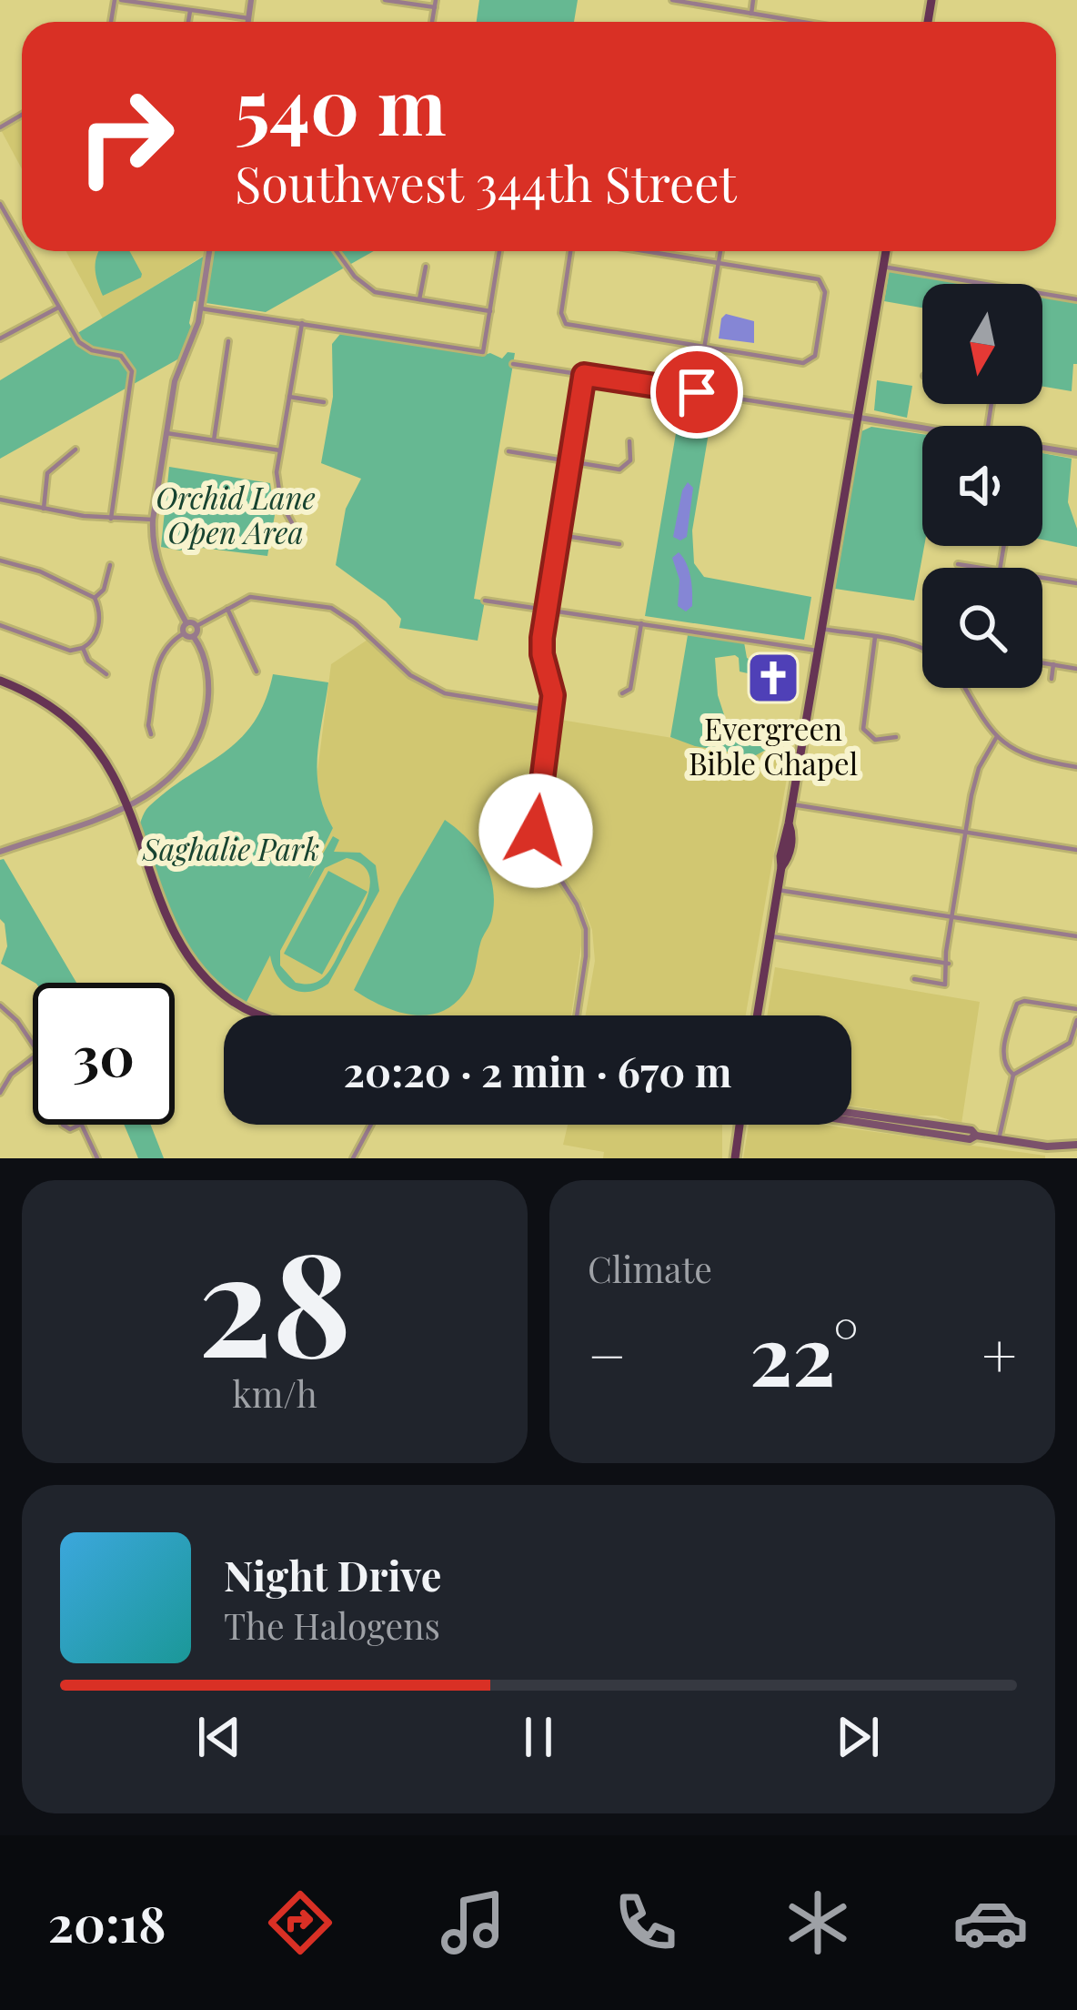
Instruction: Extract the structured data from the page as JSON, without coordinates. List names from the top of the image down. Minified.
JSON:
{"parks":["Orchid Lane Open Area","Saghalie Park"],"places":{"church":["Evergreen Bible Chapel"]},"north":"bottom","page":{"turn":["540 m","Southwest 344th Street"],"limit":"30","trip":"20:20 · 2 min · 670 m","tile":[["28","km/h"],"Climate"],"heat":["−","22°","+"],"song":["Night Drive","The Halogens"],"tabs":"20:18"}}
